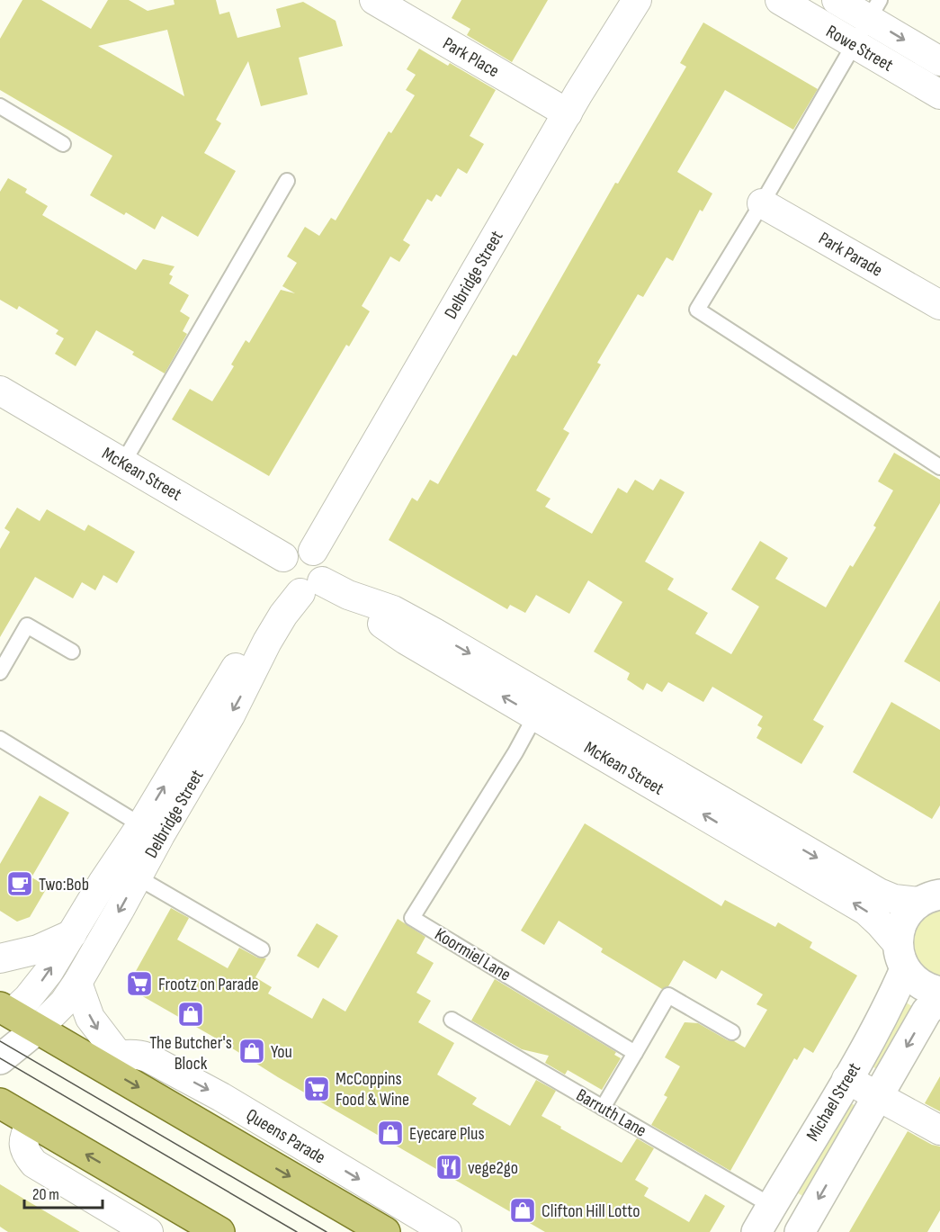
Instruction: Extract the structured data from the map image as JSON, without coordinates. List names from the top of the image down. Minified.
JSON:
{"streets":{"main road":["Queens Parade"],"street":["Rowe Street","Park Place","Park Parade","Delbridge Street","McKean Street","Michael Street"],"lane":["Koormiel Lane","Barruth Lane"]},"crossings":[["Park Place","Delbridge Street"],["Delbridge Street","McKean Street"],["Delbridge Street","Queens Parade"],["McKean Street","Koormiel Lane"],["McKean Street","Michael Street"],["Michael Street","Barruth Lane"]],"one_way":["Queens Parade"],"places":{"cafe":["Two:Bob"],"supermarket":["Frootz on Parade","McCoppins Food & Wine"],"shop":["The Butcher's Block","You","Eyecare Plus","Clifton Hill Lotto"],"restaurant":["vege2go"]},"scale_bar":"20 m"}
